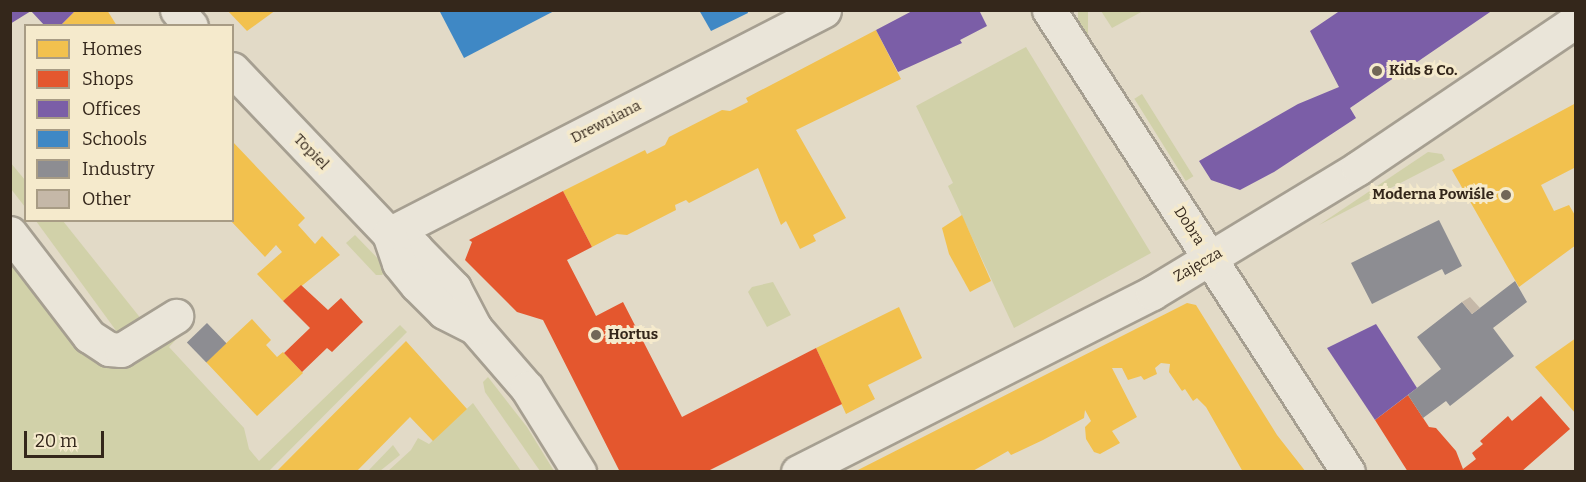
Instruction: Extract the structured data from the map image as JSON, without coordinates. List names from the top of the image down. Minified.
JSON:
{"streets":{"street":["Drewniana","Topiel","Dobra","Zajęcza"]},"crossings":[["Drewniana","Topiel"],["Dobra","Zajęcza"]],"places":["Kids & Co.","Moderna Powiśle","Hortus"],"legend":["Homes","Shops","Offices","Schools","Industry","Other"],"scale_bar":"20 m"}
